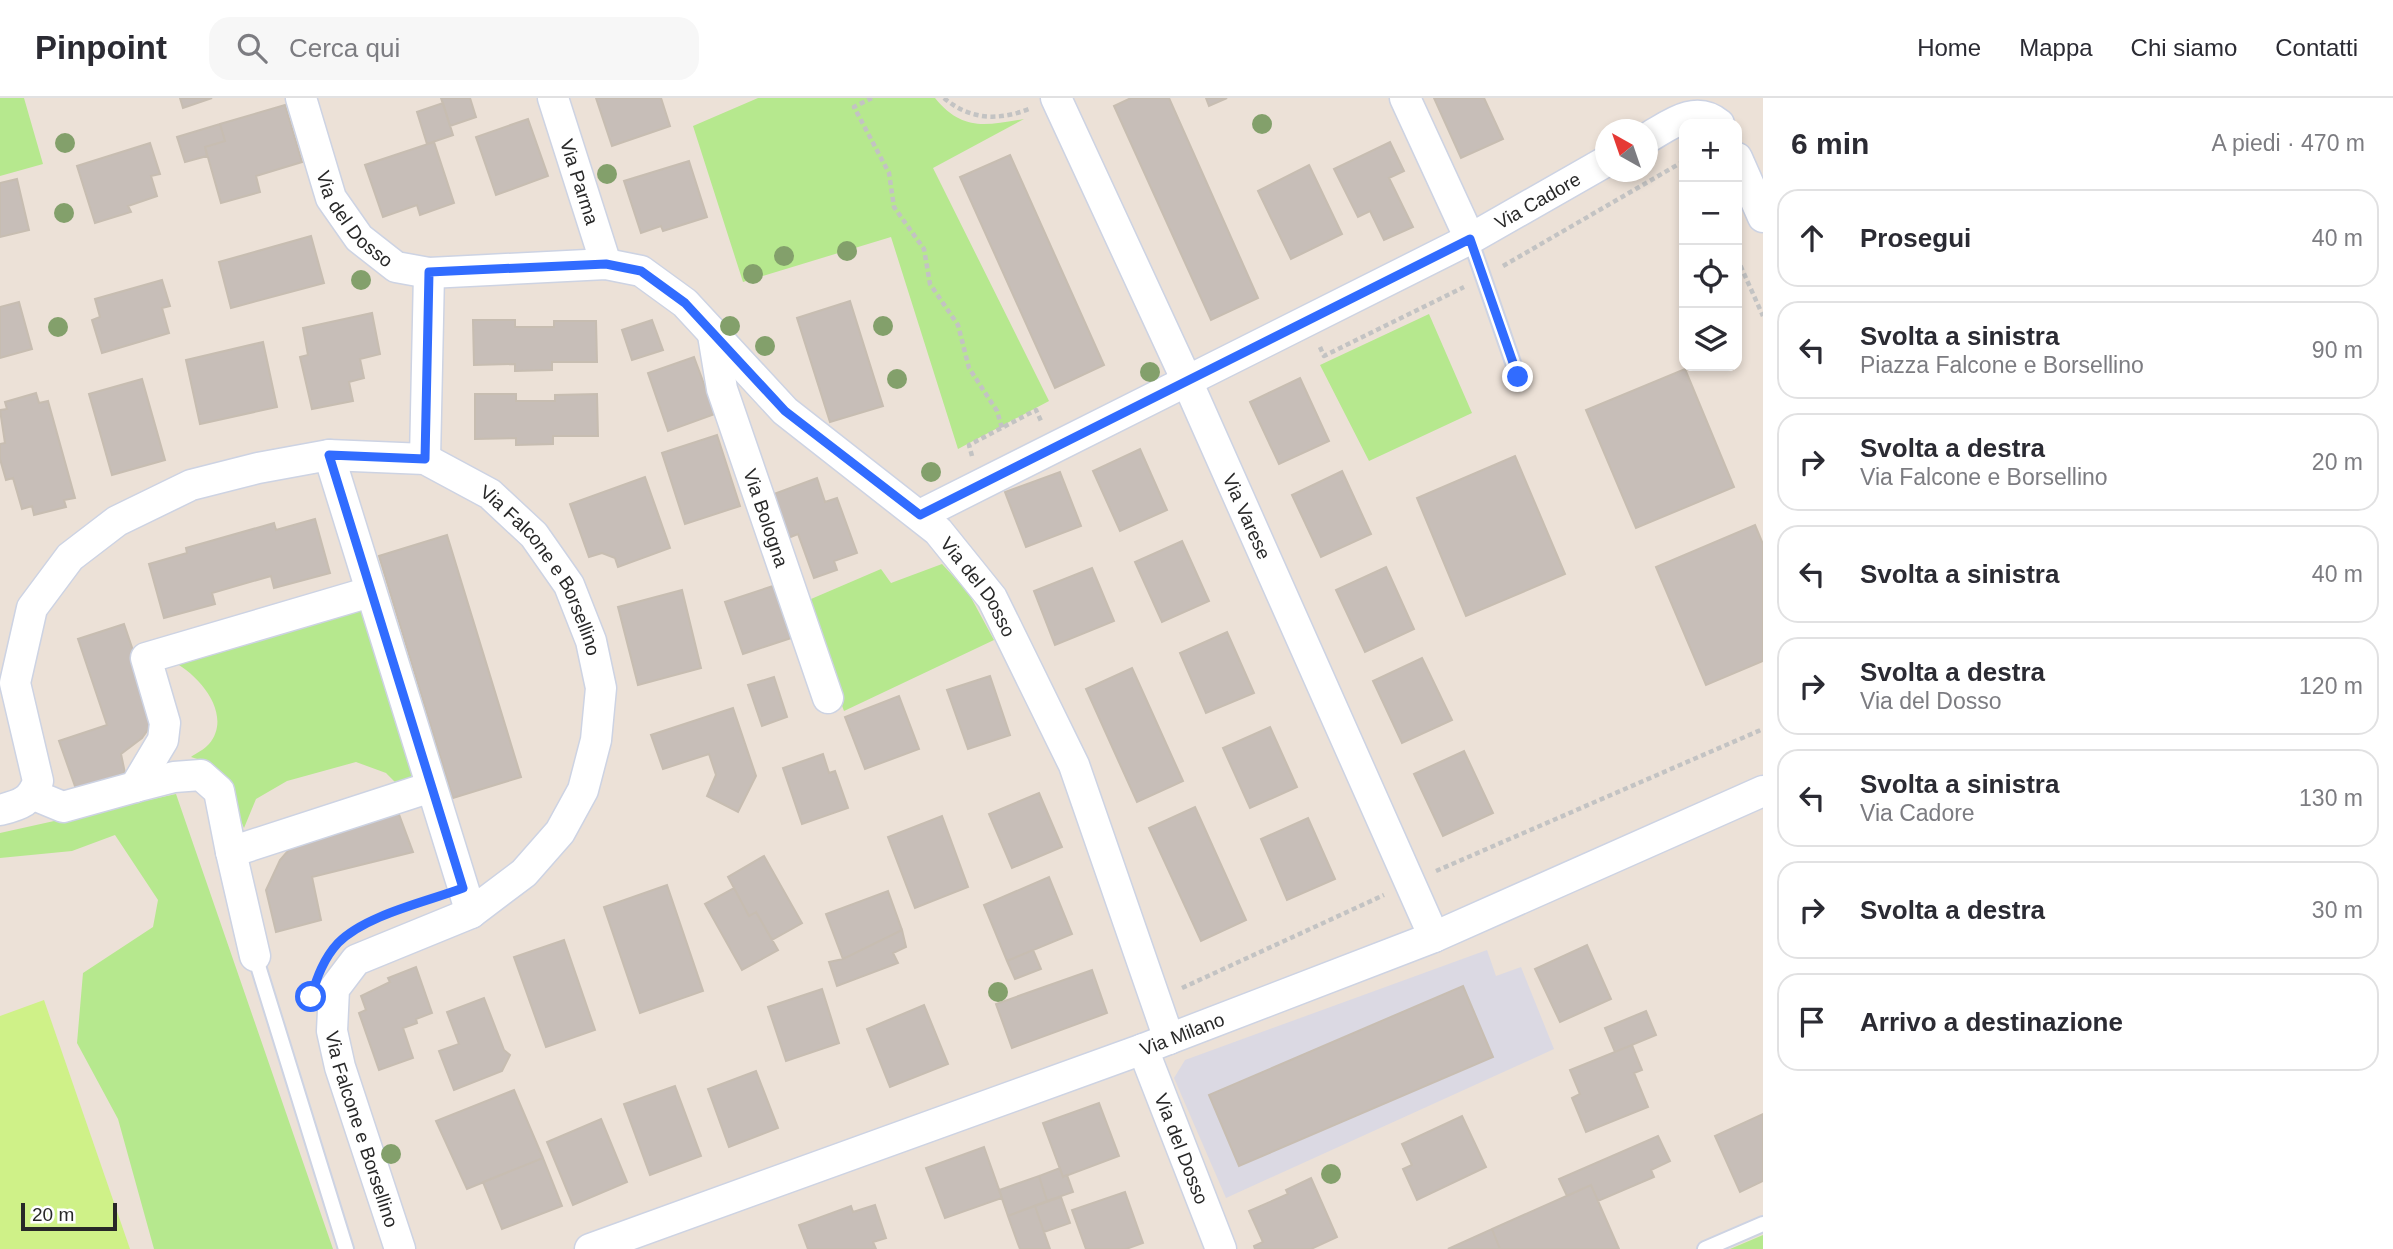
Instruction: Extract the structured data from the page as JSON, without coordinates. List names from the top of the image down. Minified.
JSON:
{"streets":{"street":["Via Parma","Via Cadore","Via del Dosso","Via Varese","Via Bologna","Via Falcone e Borsellino","Via Milano"]},"crossings":[["Via Parma","Via del Dosso"],["Via Cadore","Via del Dosso"],["Via Cadore","Via Varese"],["Via del Dosso","Via Bologna"],["Via del Dosso","Via Milano"],["Via Varese","Via Milano"]],"scale_bar":"20 m","north":"top left","page":{"header":"Pinpoint","search":"Cerca qui","nav":["Home","Mappa","Chi siamo","Contatti"],"heading":["6 min","A piedi · 470 m"],"map_buttons":["+","−"],"list":[["Prosegui","40 m"],["Svolta a sinistra","Piazza Falcone e Borsellino","90 m"],["Svolta a destra","Via Falcone e Borsellino","20 m"],["Svolta a sinistra","40 m"],["Svolta a destra","Via del Dosso","120 m"],["Svolta a sinistra","Via Cadore","130 m"],["Svolta a destra","30 m"],"Arrivo a destinazione"],"scale":"20 m"}}
